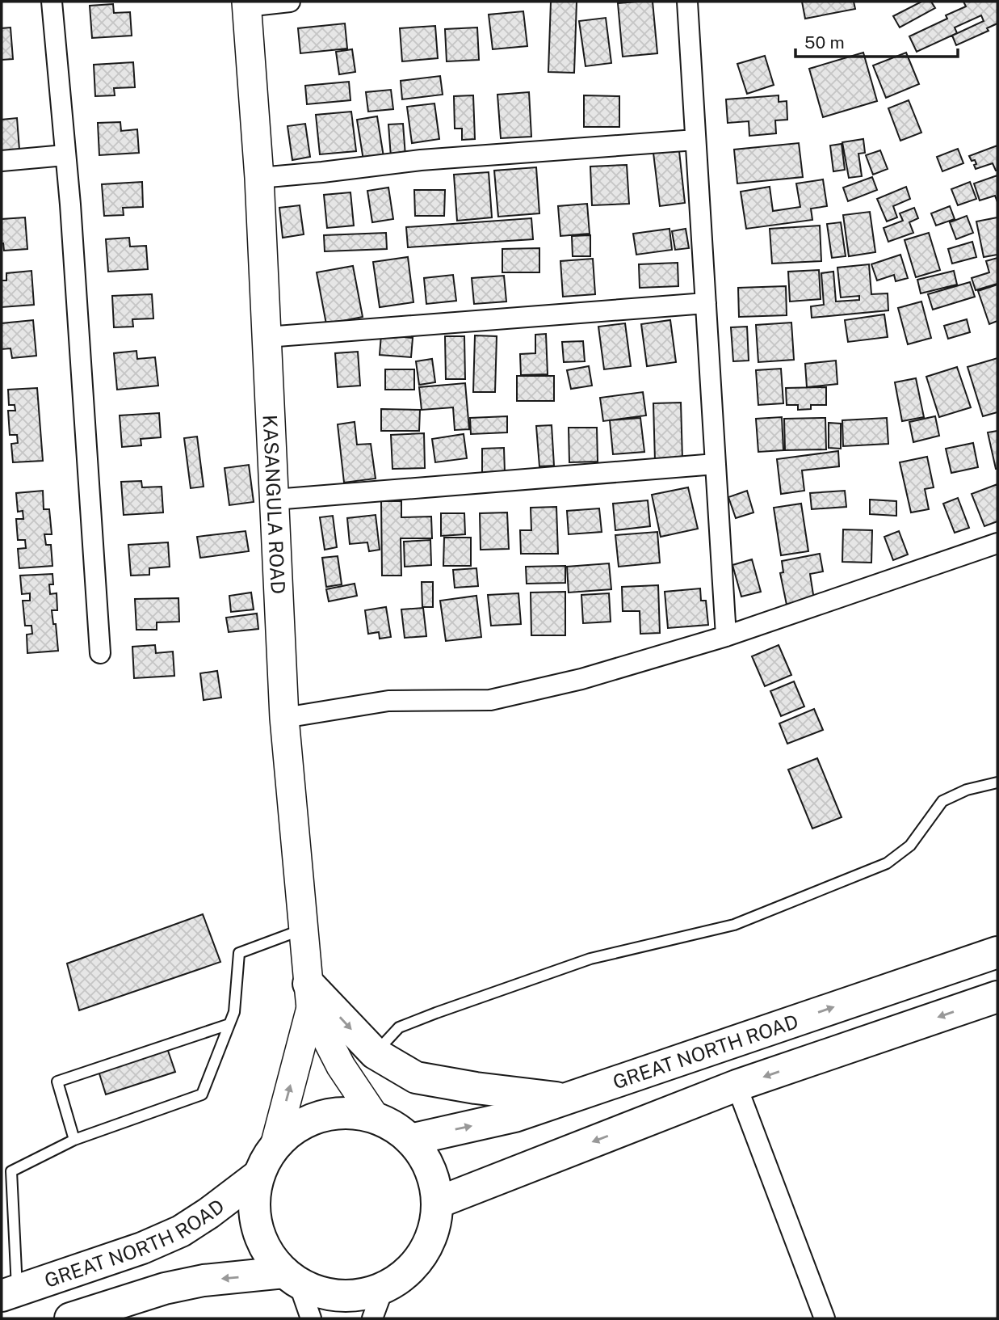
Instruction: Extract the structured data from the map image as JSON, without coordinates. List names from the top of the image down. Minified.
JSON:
{"streets":{"main road":["KASANGULA ROAD","GREAT NORTH ROAD"]},"crossings":[["KASANGULA ROAD","GREAT NORTH ROAD"]],"scale_bar":"50 m"}
